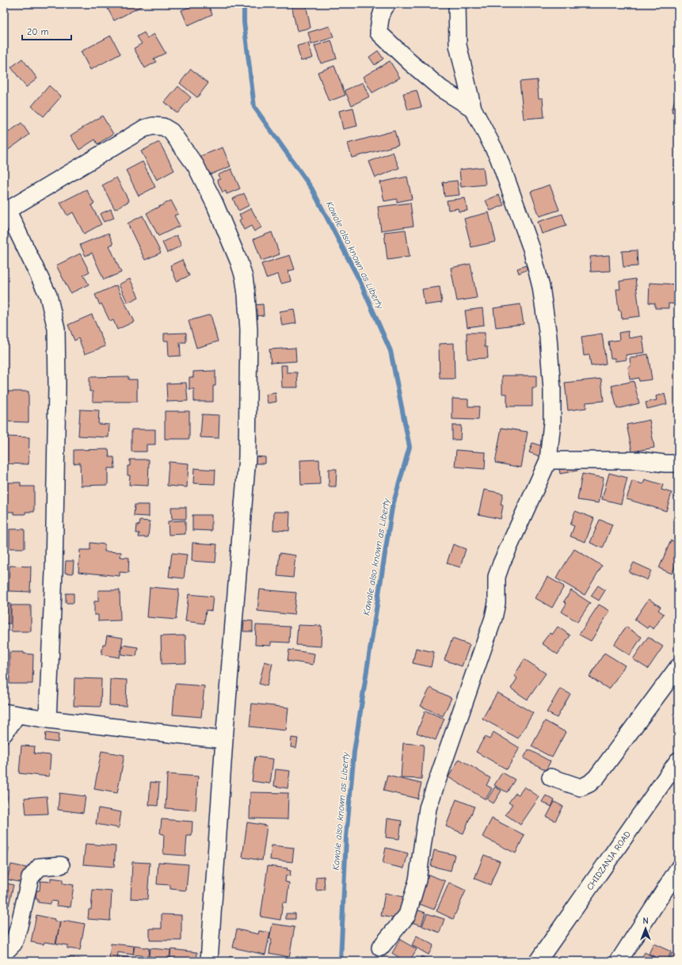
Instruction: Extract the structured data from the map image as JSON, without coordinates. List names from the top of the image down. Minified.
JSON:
{"streets":{"street":["CHIDZANJA ROAD"]},"water":["Kawale also known as Liberty"],"scale_bar":"20 m","north":"top"}
